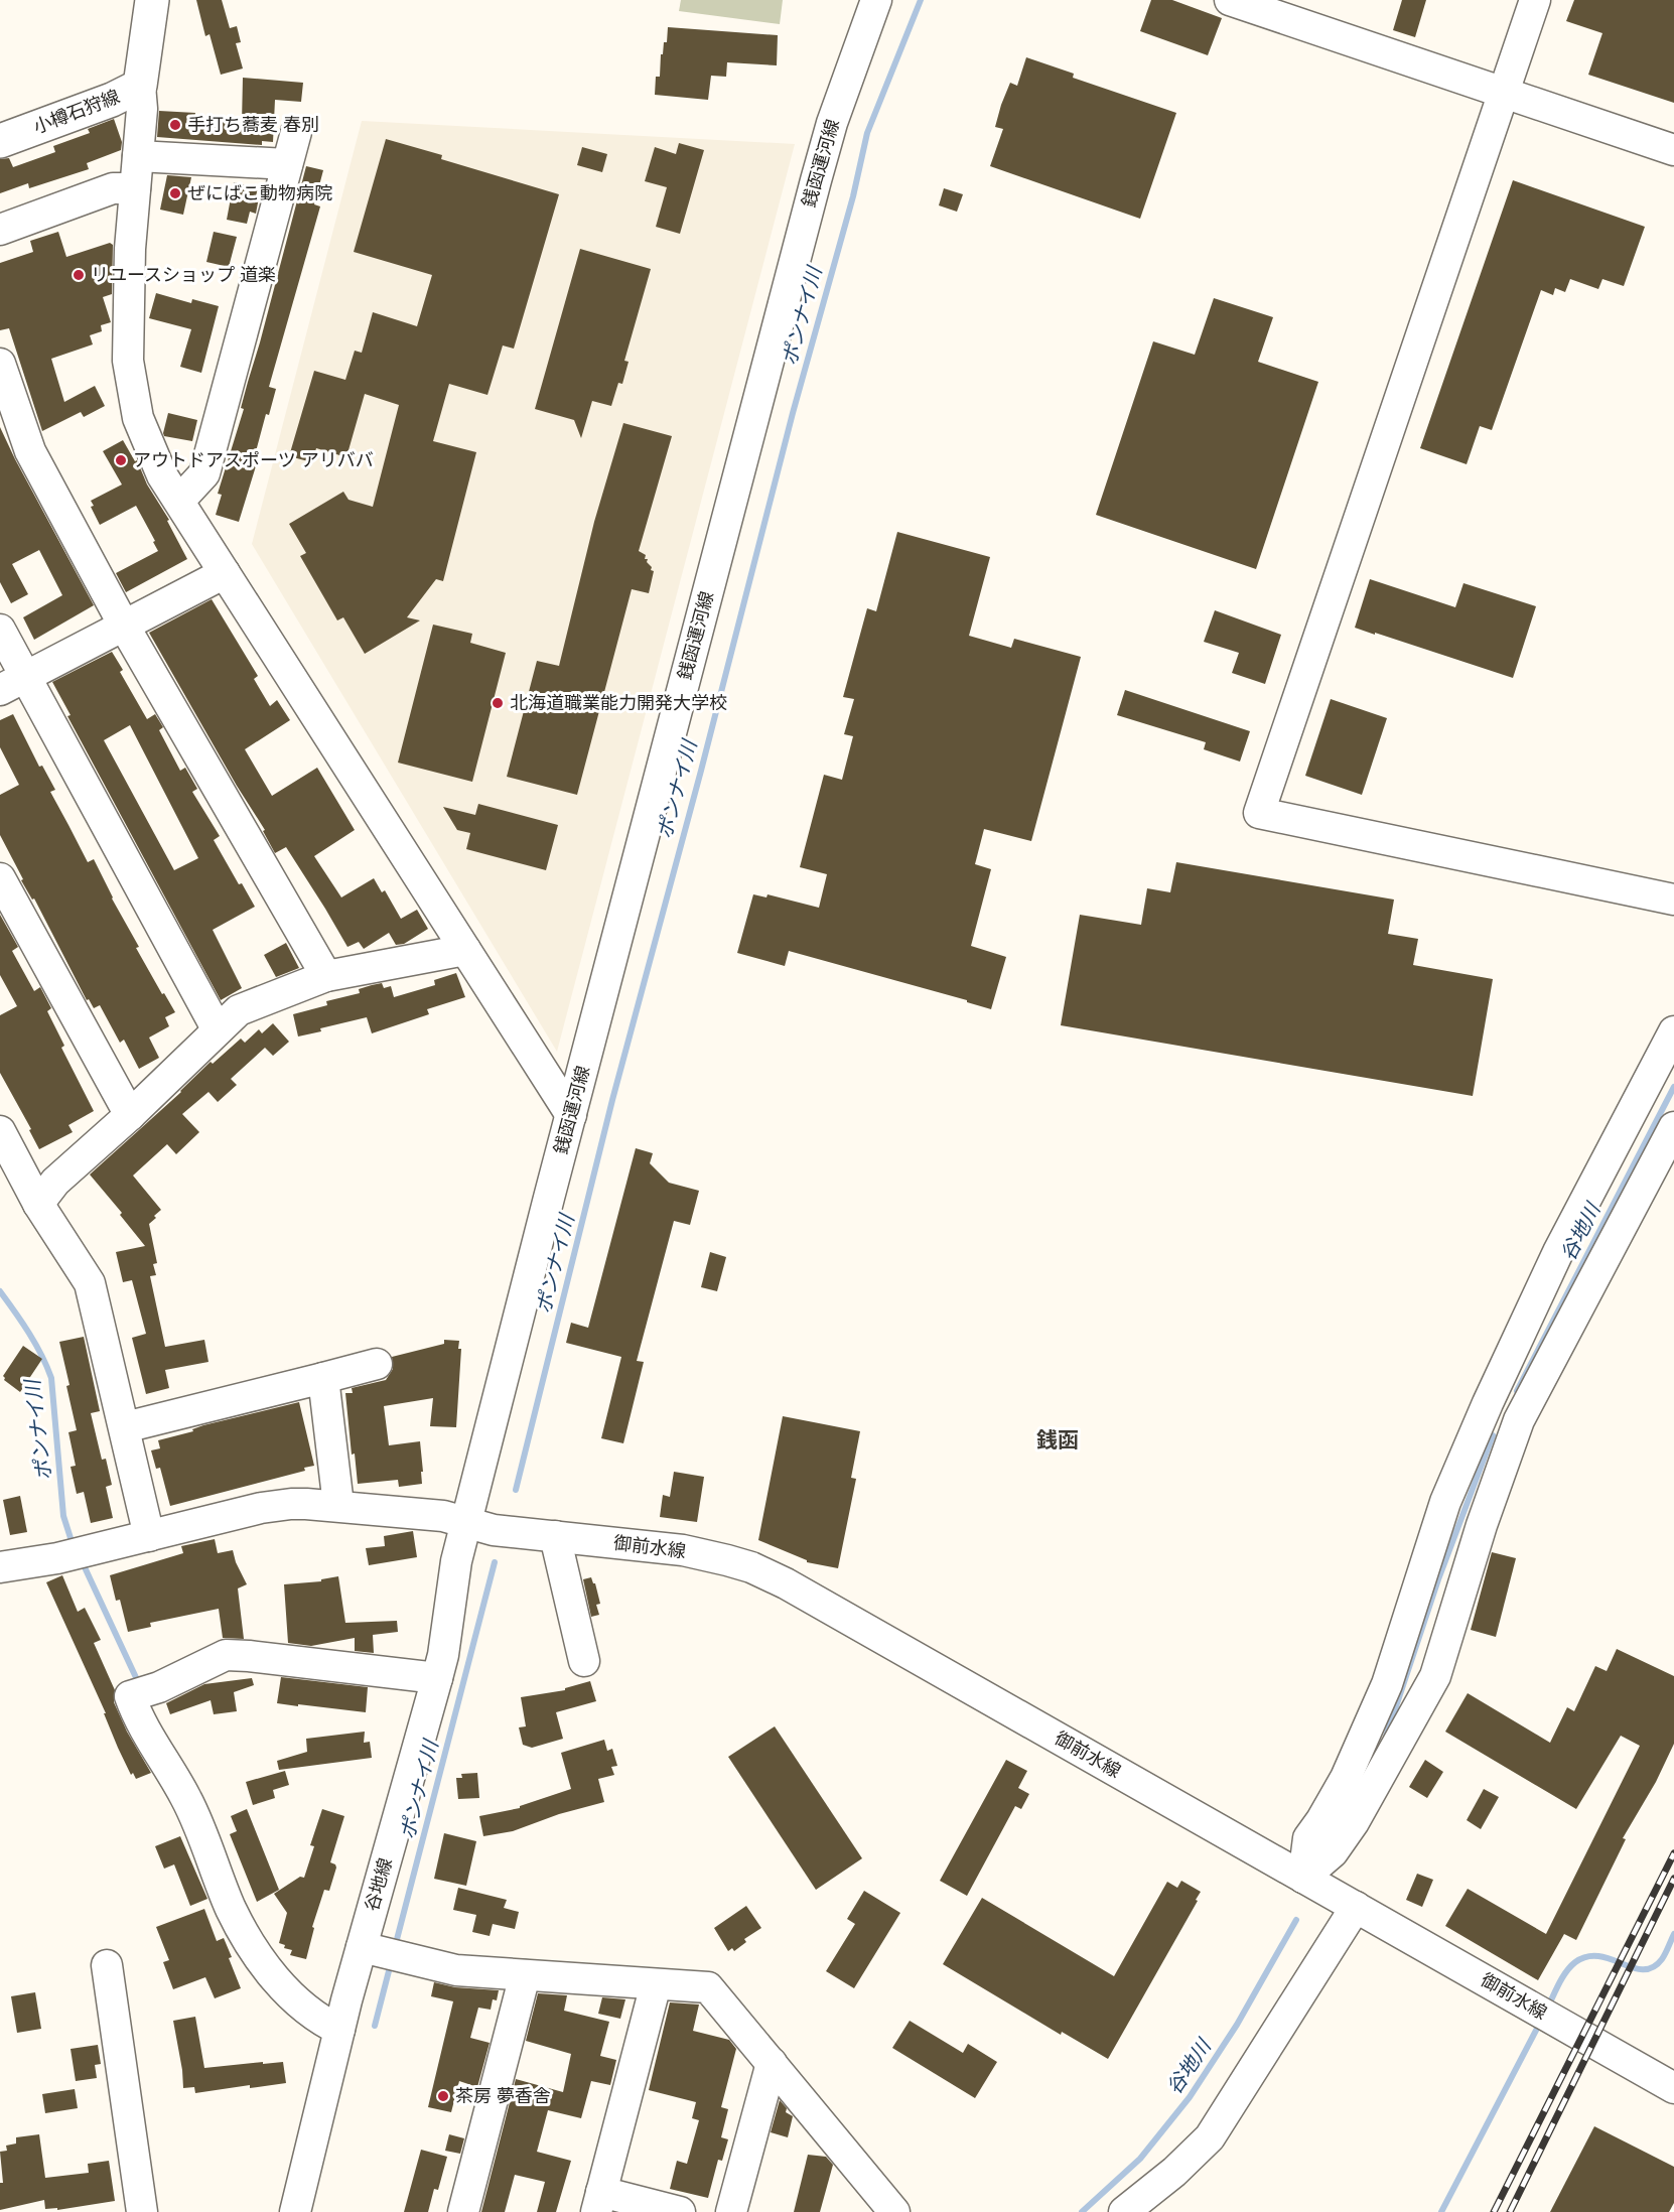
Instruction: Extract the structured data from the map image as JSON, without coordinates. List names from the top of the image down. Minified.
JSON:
{"streets":{"main road":["小樽石狩線"],"street":["銭函運河線","御前水線","谷地線"]},"crossings":[["銭函運河線","御前水線"],["銭函運河線","谷地線"],["御前水線","谷地線"]],"districts":["銭函"],"water":["ポンナイ川","谷地川"],"places":["手打ち蕎麦 春別","ぜにばこ動物病院","リユースショップ 道楽","アウトドアスポーツ アリババ","北海道職業能力開発大学校","茶房 夢香舎"]}
